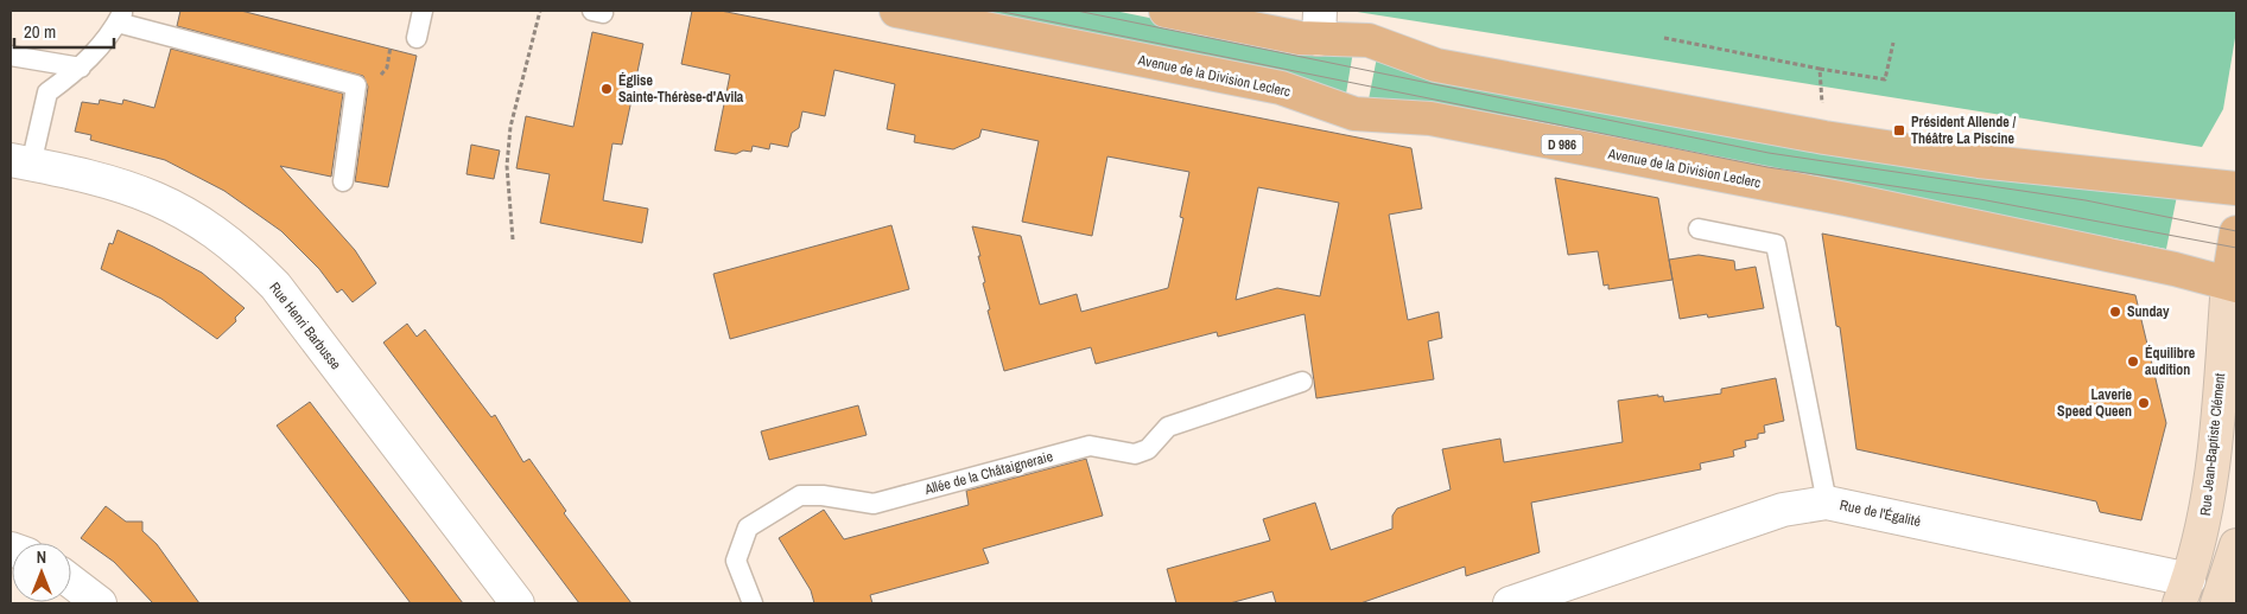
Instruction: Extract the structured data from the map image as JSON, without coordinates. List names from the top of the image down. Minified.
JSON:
{"streets":{"main road":["Avenue de la Division Leclerc","D 986","Rue Jean-Baptiste Clément"],"street":["Rue Henri Barbusse","Rue de l'Égalité"],"lane":["Allée de la Châtaigneraie"]},"crossings":[["Avenue de la Division Leclerc","Rue Jean-Baptiste Clément"],["Rue Jean-Baptiste Clément","Rue de l'Égalité"]],"places":{"other":["Église Sainte-Thérèse-d'Avila","Sunday","Équilibre audition","Laverie Speed Queen"],"transit":["Président Allende / Théâtre La Piscine"]},"scale_bar":"20 m","north":"top"}
